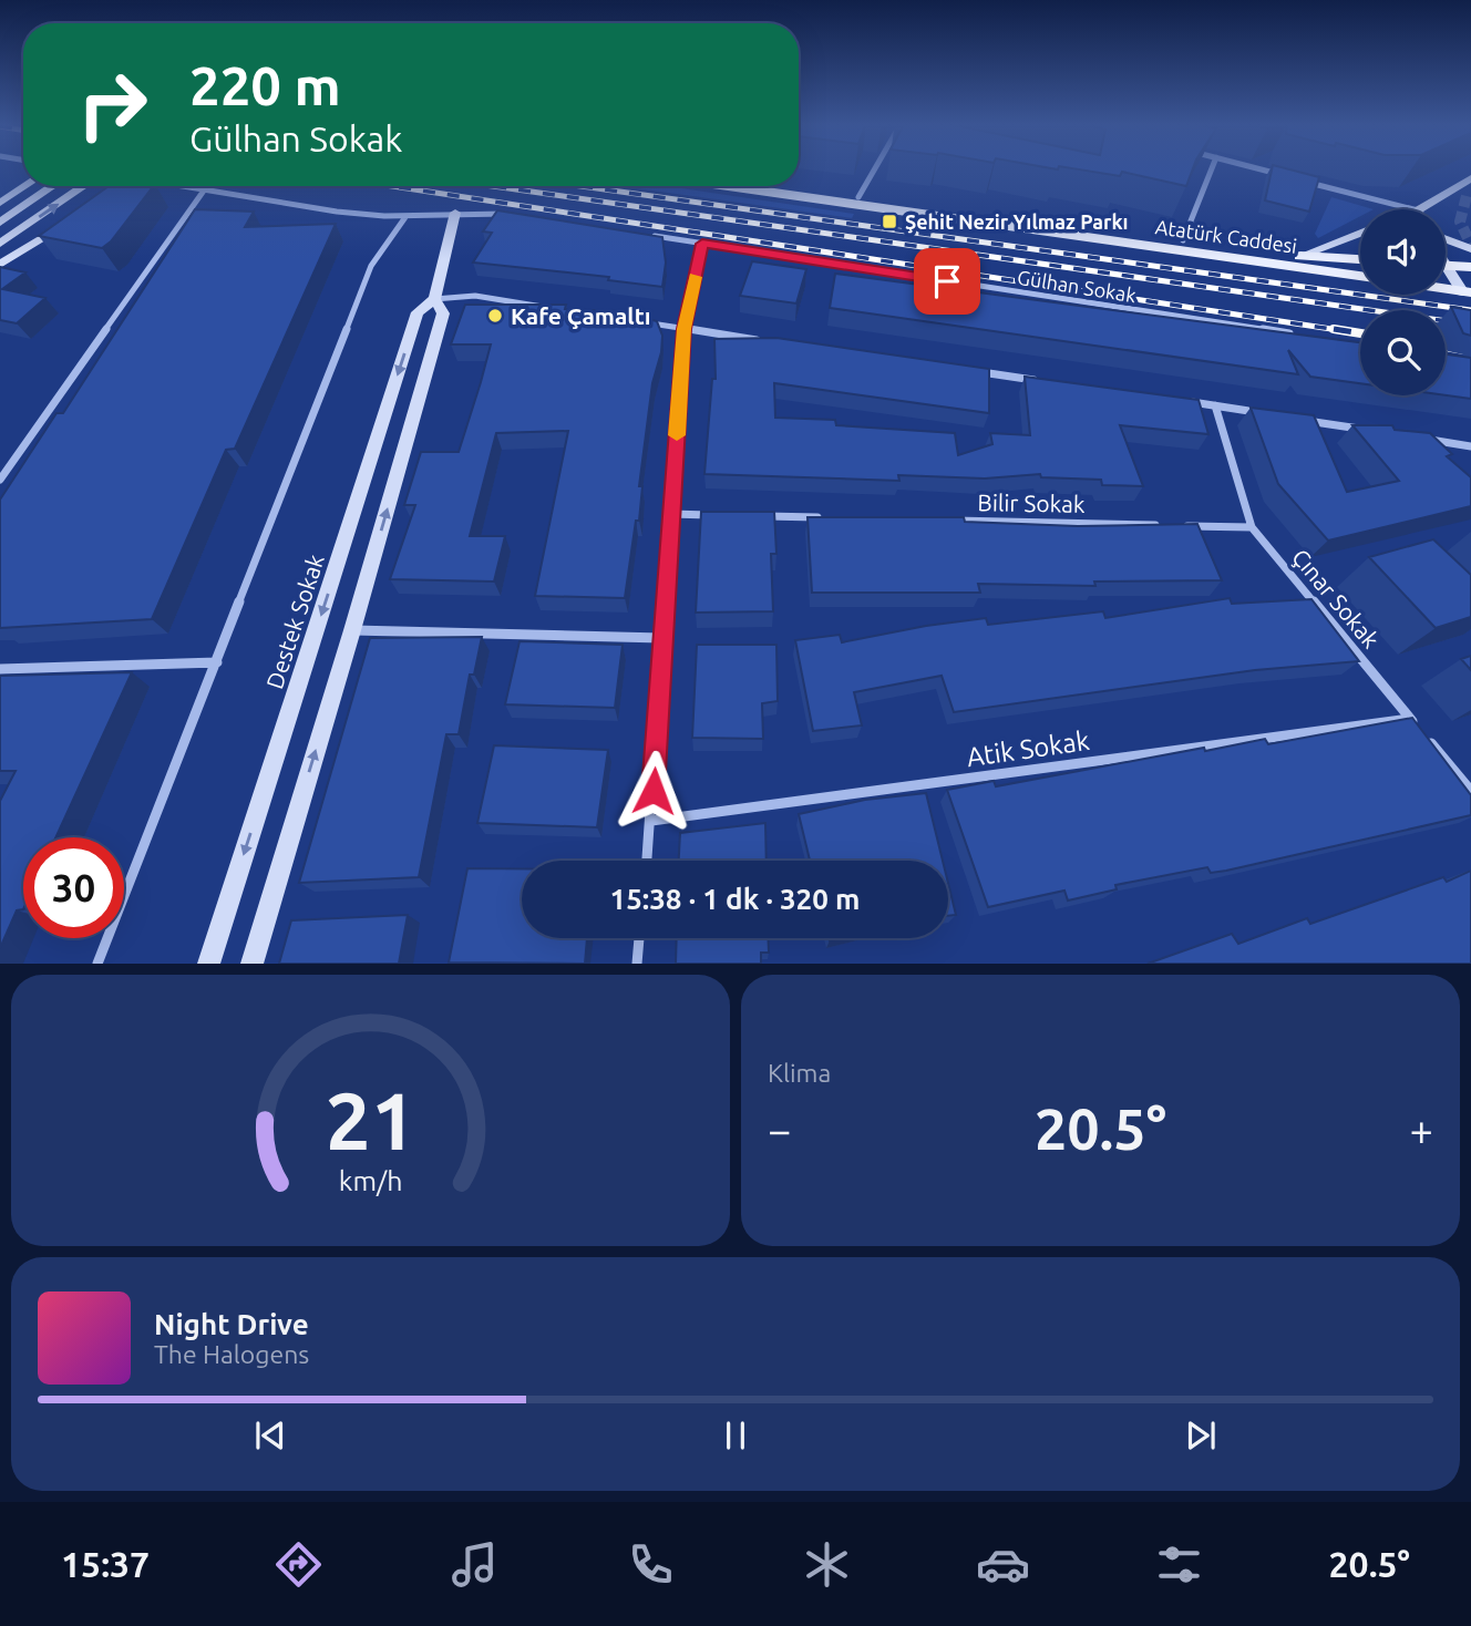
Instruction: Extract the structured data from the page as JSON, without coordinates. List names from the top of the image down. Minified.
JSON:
{"streets":{"main road":["Atatürk Caddesi"],"street":["Gülhan Sokak","Bilir Sokak","Çınar Sokak","Destek Sokak","Atik Sokak"]},"crossings":[["Çınar Sokak","Atik Sokak"]],"places":{"transit":["Şehit Nezir Yılmaz Parkı"],"other":["Kafe Çamaltı"]},"page":{"turn":["220 m","Gülhan Sokak"],"limit":"30","trip":"15:38 · 1 dk · 320 m","tile":"Klima","heat":["−","20.5°","+"],"song":["Night Drive","The Halogens"],"tabs":["15:37","20.5°"],"gauge":["21","km/h"]}}
